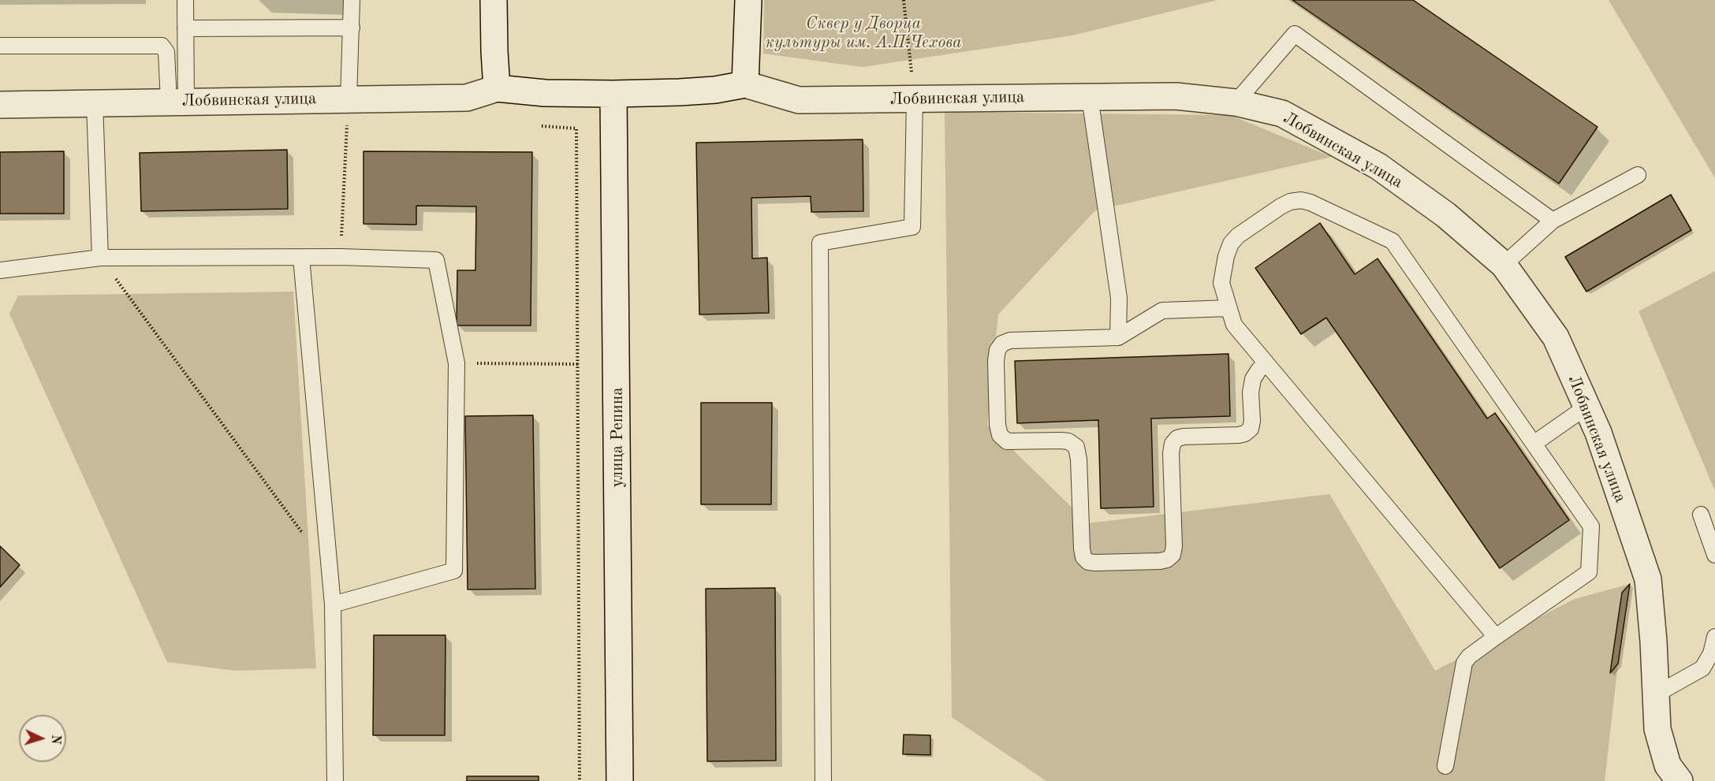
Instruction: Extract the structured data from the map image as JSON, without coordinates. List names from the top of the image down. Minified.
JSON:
{"streets":{"street":["Лобвинская улица","улица Репина"]},"parks":["Сквер у Дворца культуры им. А.П.Чехова"],"north":"right"}
